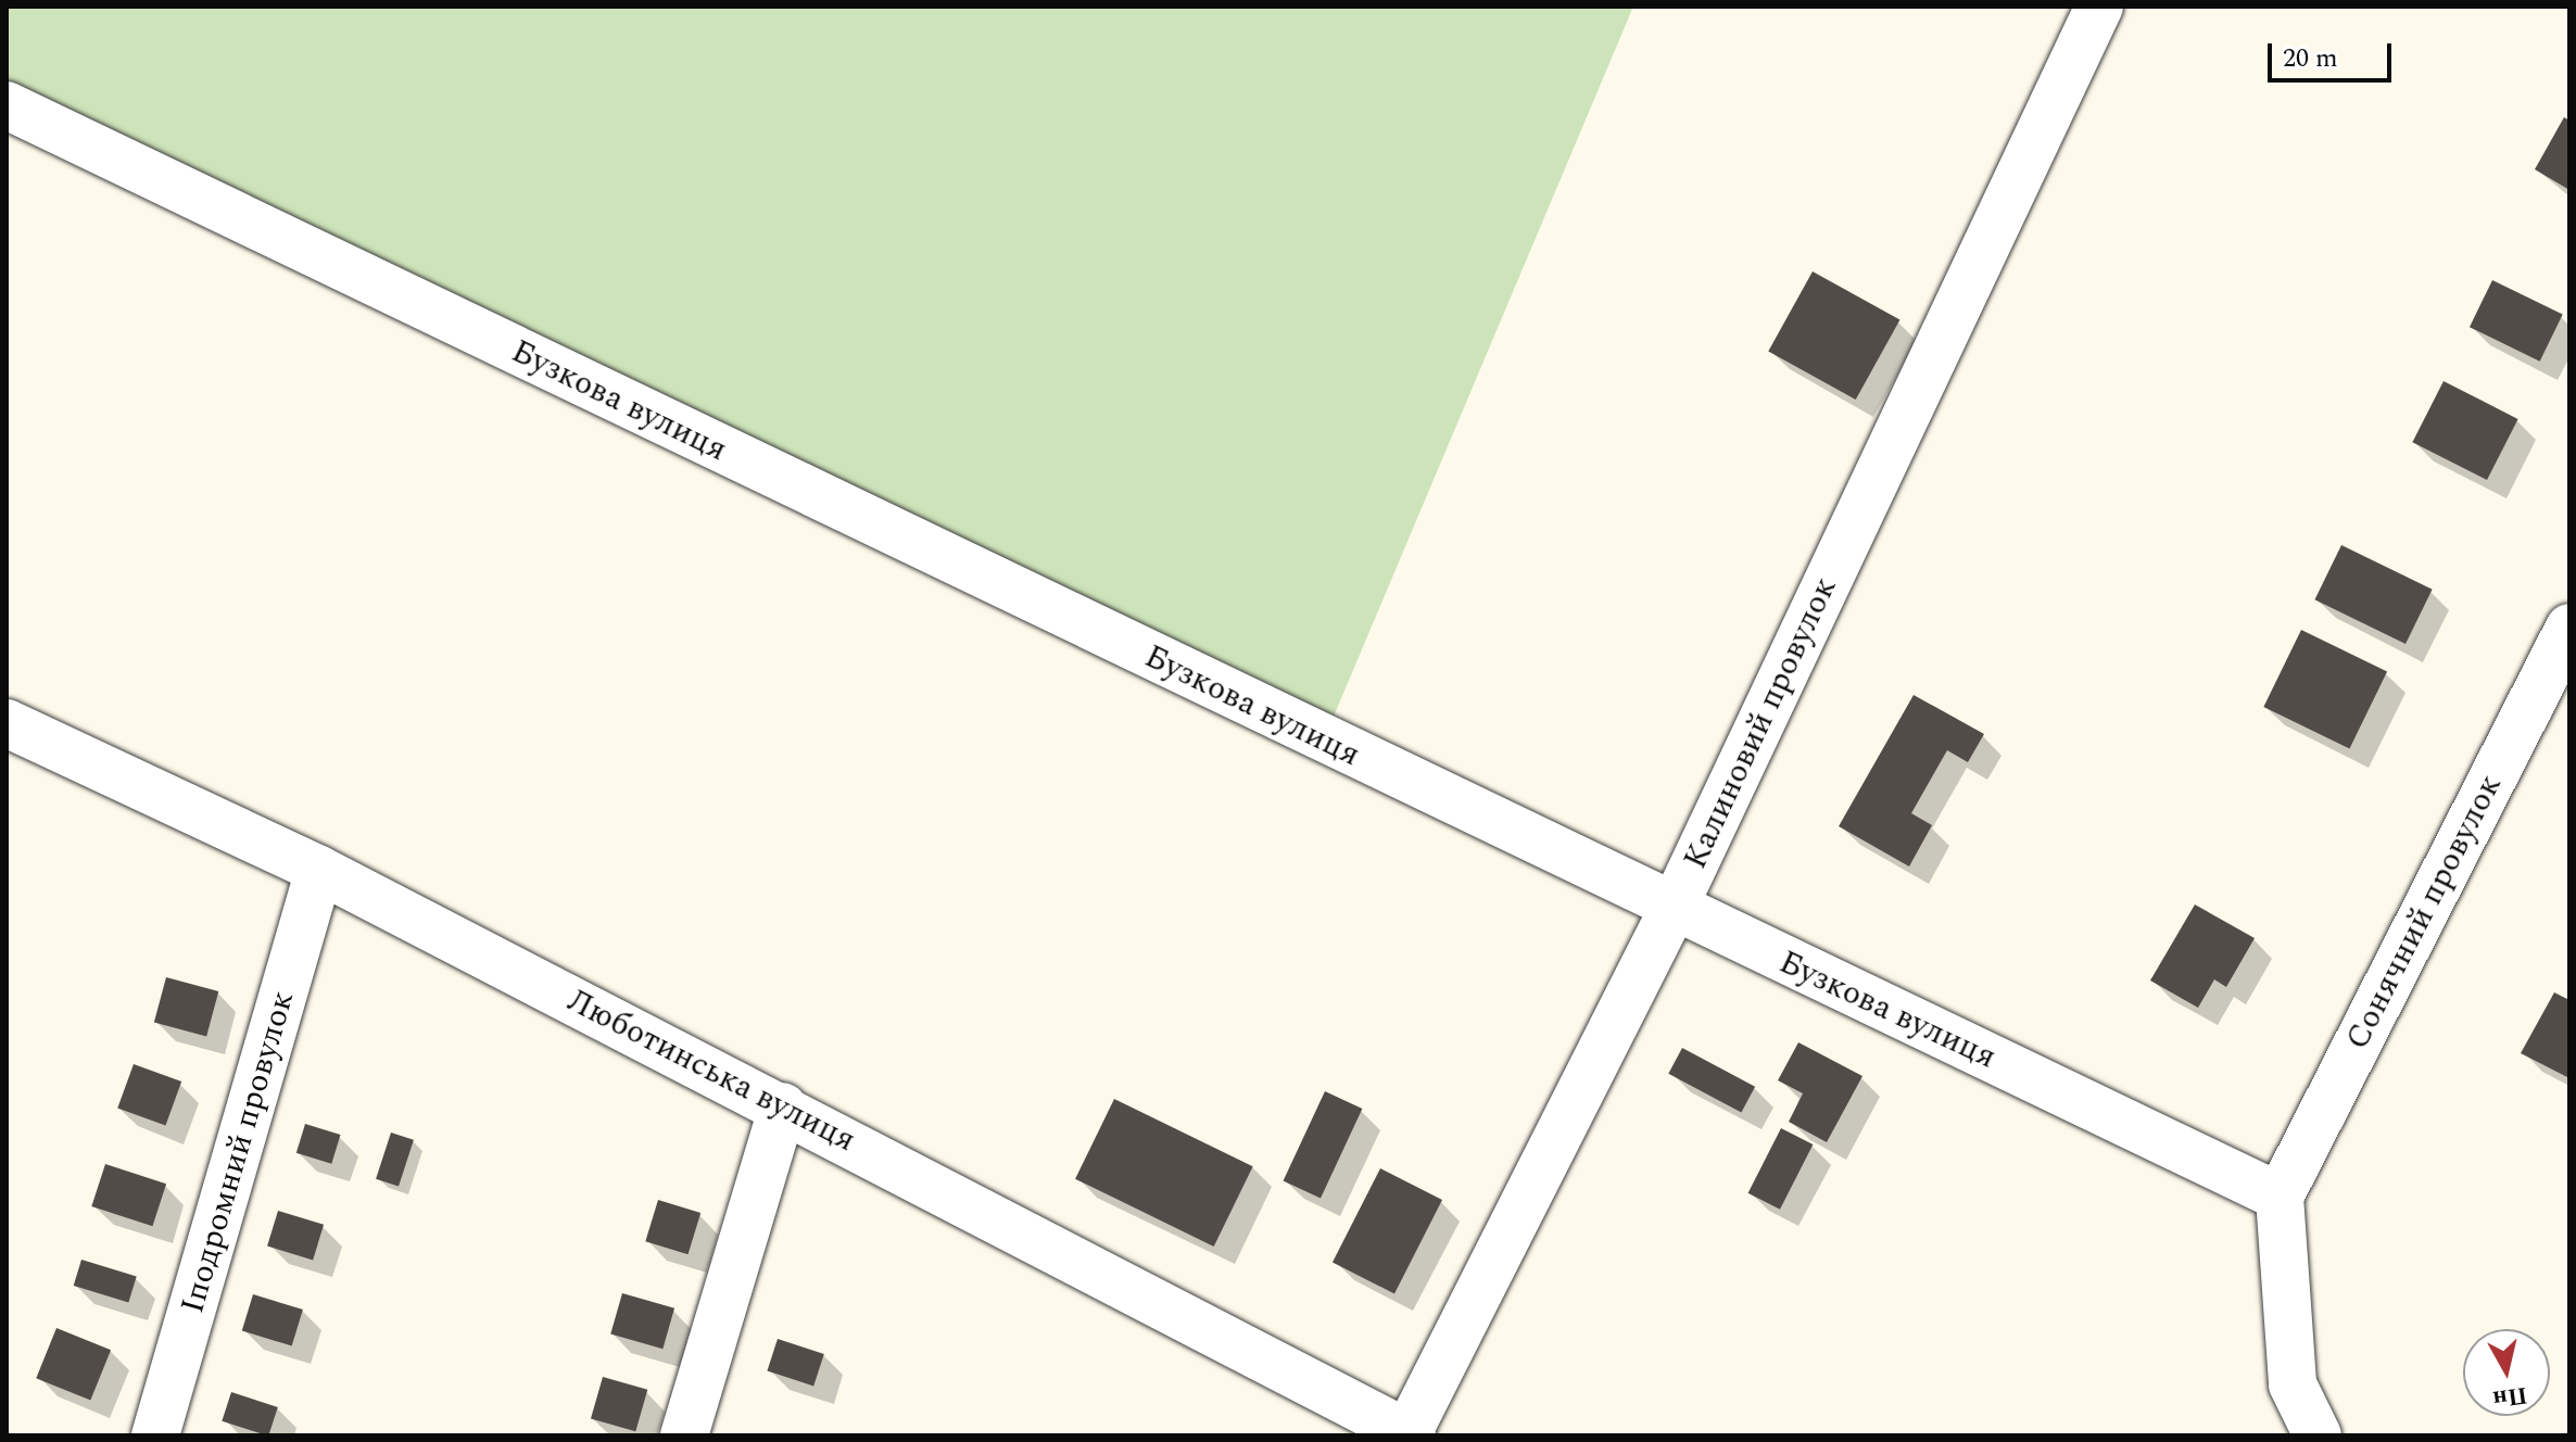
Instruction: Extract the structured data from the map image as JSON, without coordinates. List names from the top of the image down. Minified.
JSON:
{"streets":{"street":["Бузкова вулиця","Калиновий провулок","Сонячний провулок","Люботинська вулиця","Іподромний провулок"]},"crossings":[["Бузкова вулиця","Калиновий провулок"],["Бузкова вулиця","Сонячний провулок"],["Калиновий провулок","Люботинська вулиця"],["Люботинська вулиця","Іподромний провулок"]],"scale_bar":"20 m","north":"bottom"}
